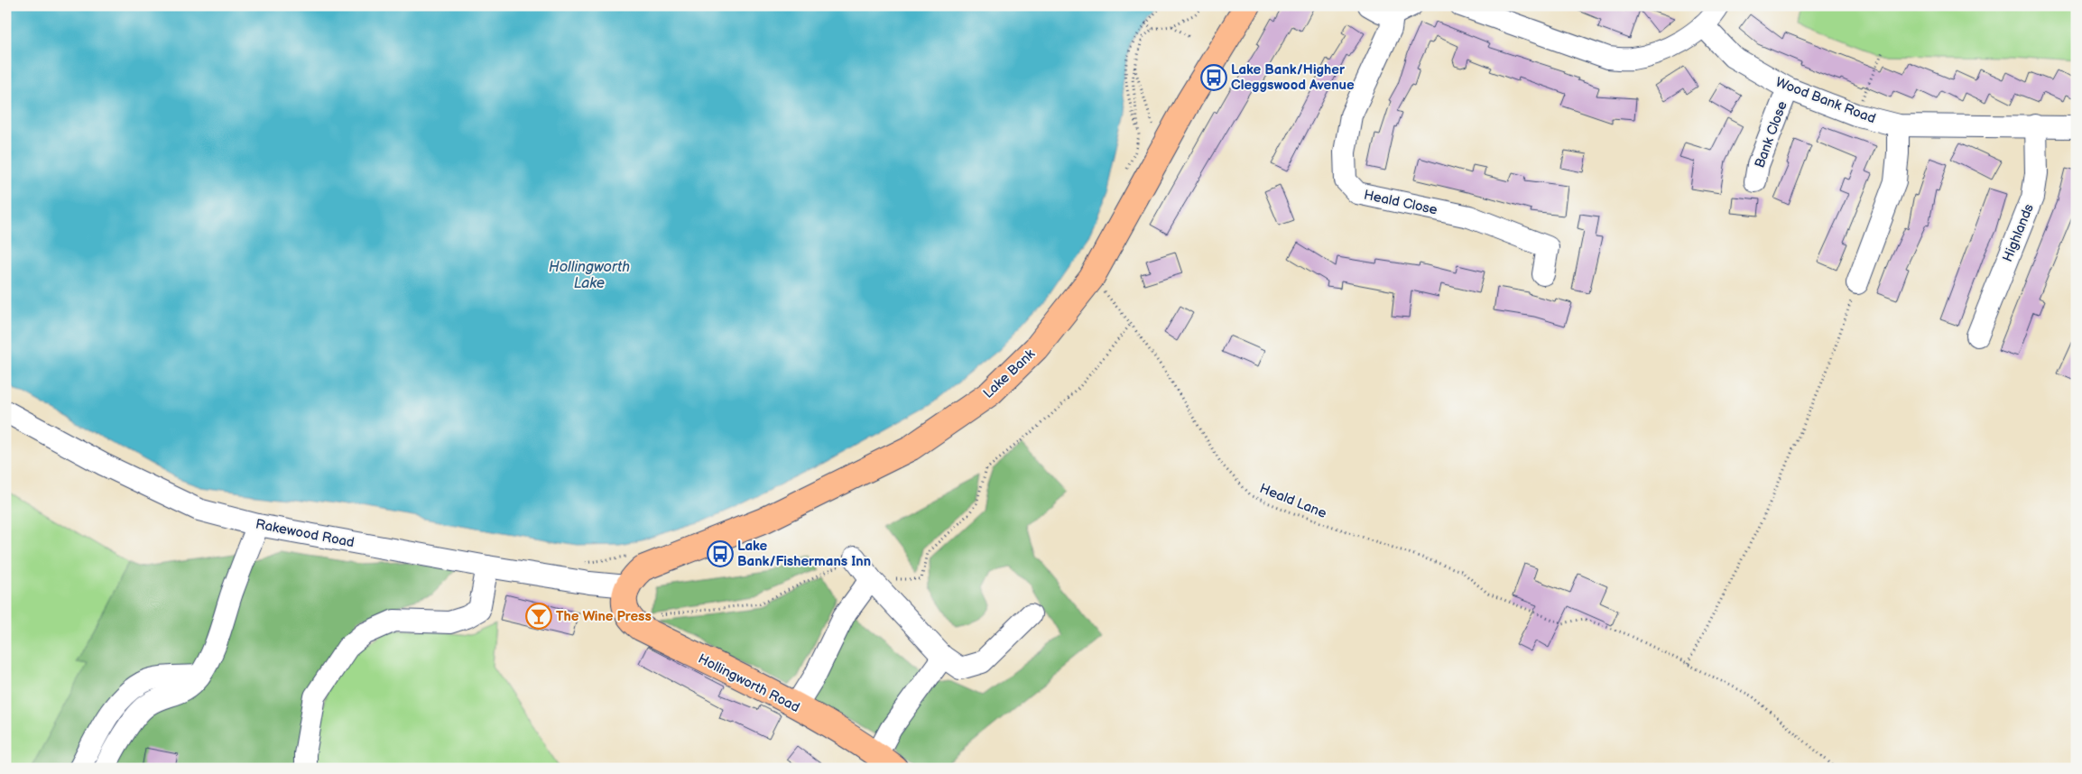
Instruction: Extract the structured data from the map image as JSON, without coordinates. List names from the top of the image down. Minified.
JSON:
{"streets":{"main road":["Lake Bank","Hollingworth Road"],"street":["Wood Bank Road","Bank Close","Heald Close","Highlands","Rakewood Road"],"path":["Heald Lane"]},"crossings":[["Wood Bank Road","Bank Close"],["Wood Bank Road","Highlands"],["Lake Bank","Rakewood Road"],["Lake Bank","Hollingworth Road"],["Rakewood Road","Hollingworth Road"]],"water":["Hollingworth Lake"],"places":{"bus stop":["Lake Bank/Higher Cleggswood Avenue","Lake Bank/Fishermans Inn"],"bar":["The Wine Press"]}}
